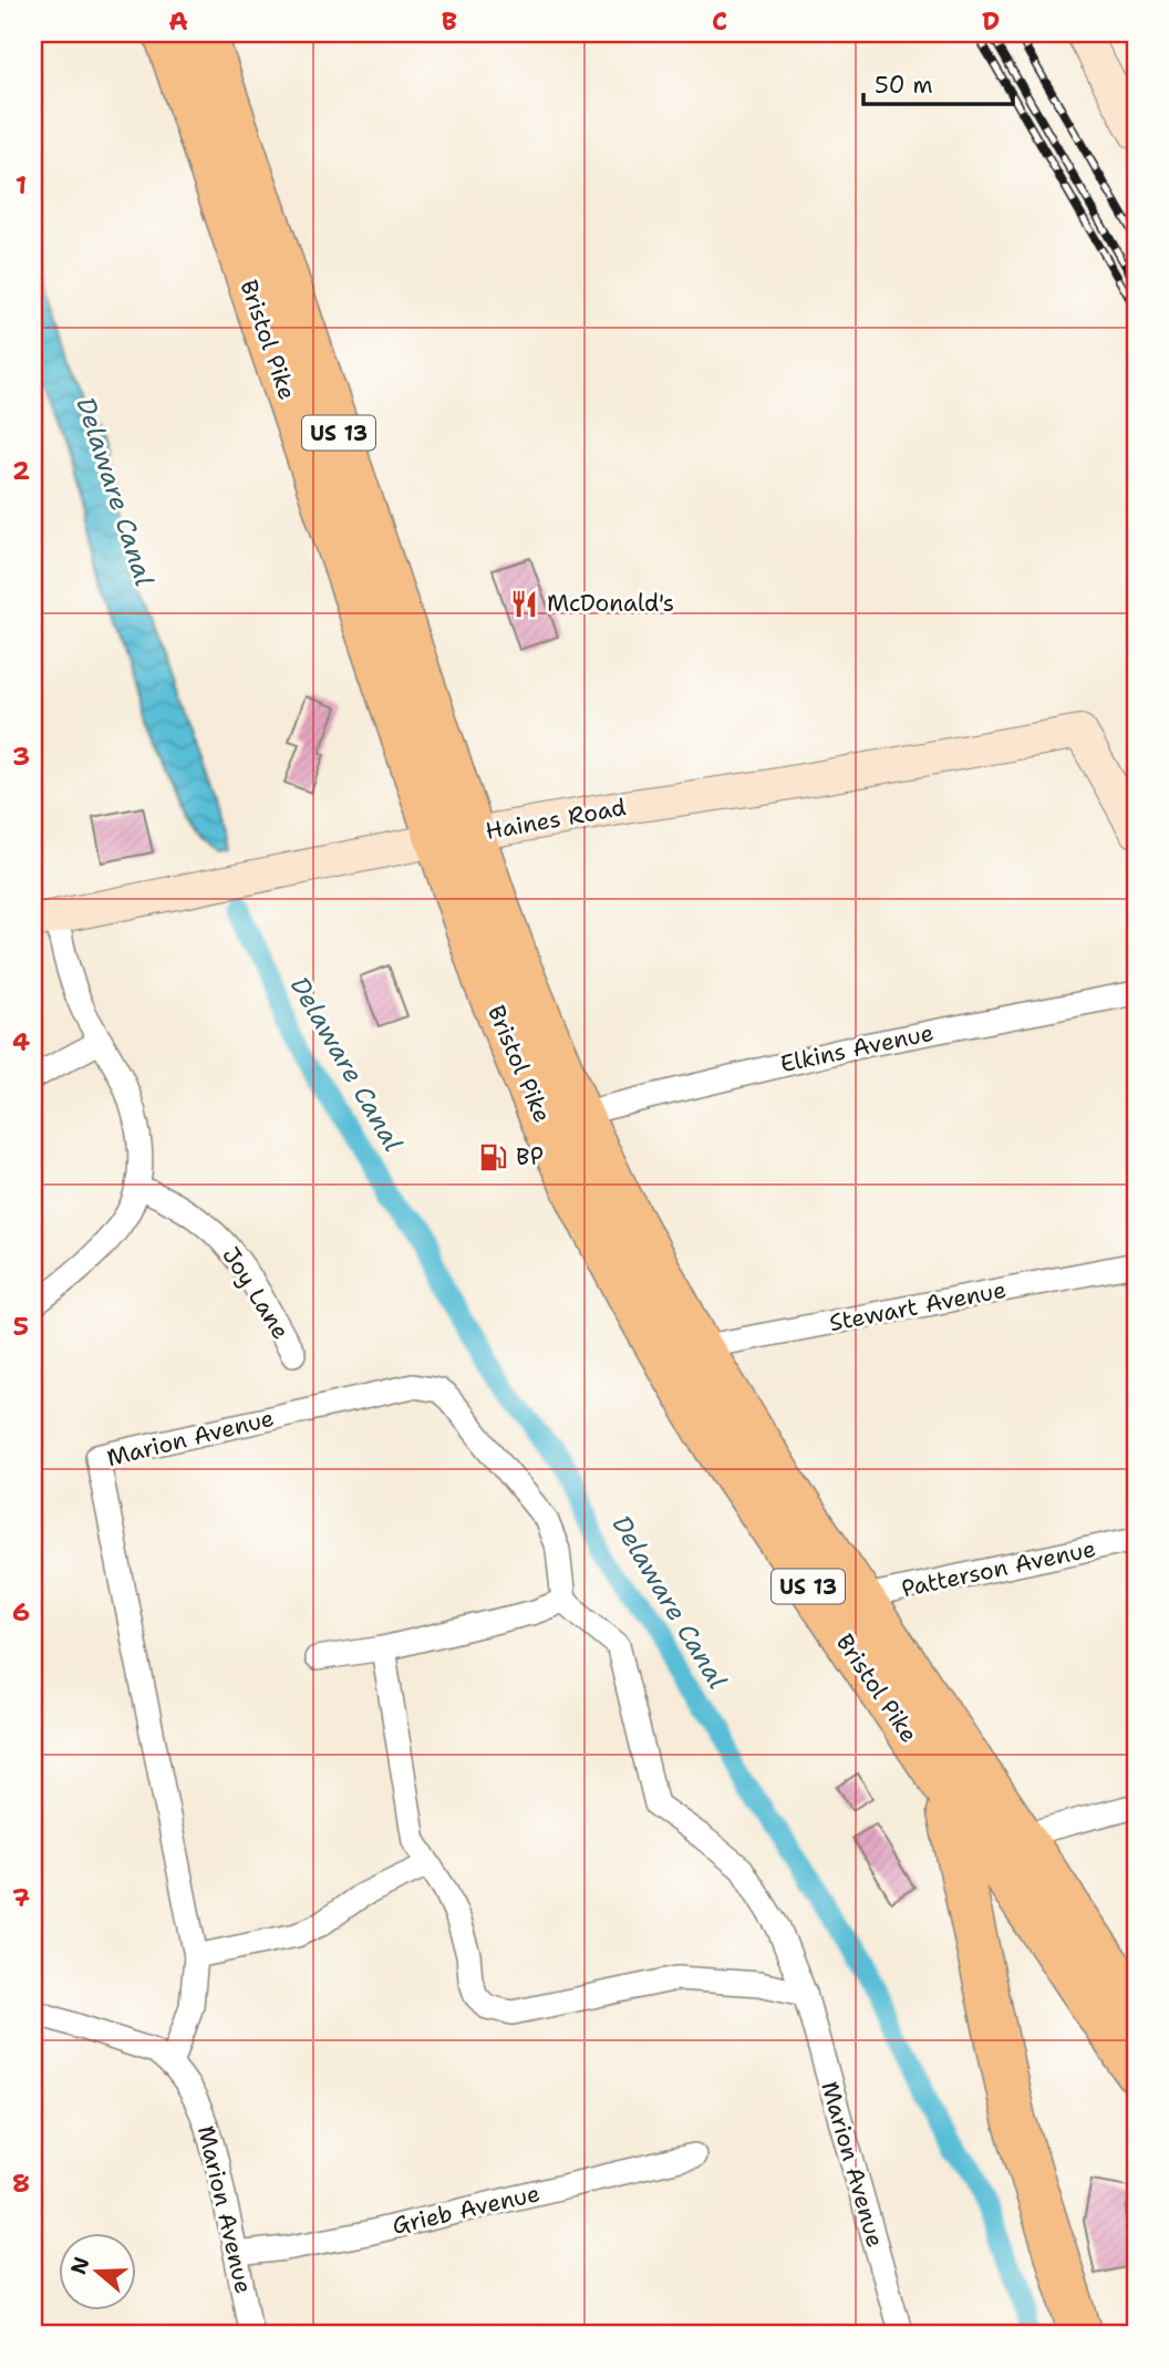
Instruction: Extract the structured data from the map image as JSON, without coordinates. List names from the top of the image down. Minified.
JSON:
{"streets":{"highway":["Bristol Pike","US 13"],"street":["Haines Road","Elkins Avenue","Joy Lane","Stewart Avenue","Marion Avenue","Patterson Avenue","Grieb Avenue"]},"crossings":[["Bristol Pike","Haines Road"],["Bristol Pike","Elkins Avenue"],["Bristol Pike","Stewart Avenue"],["Bristol Pike","Patterson Avenue"],["Marion Avenue","Grieb Avenue"]],"water":["Delaware Canal"],"places":{"restaurant":["McDonald's"],"fuel station":["BP"]},"scale_bar":"50 m","north":"left","grid":{"columns":["A","B","C","D"],"rows":["1","2","3","4","5","6","7","8"]}}
